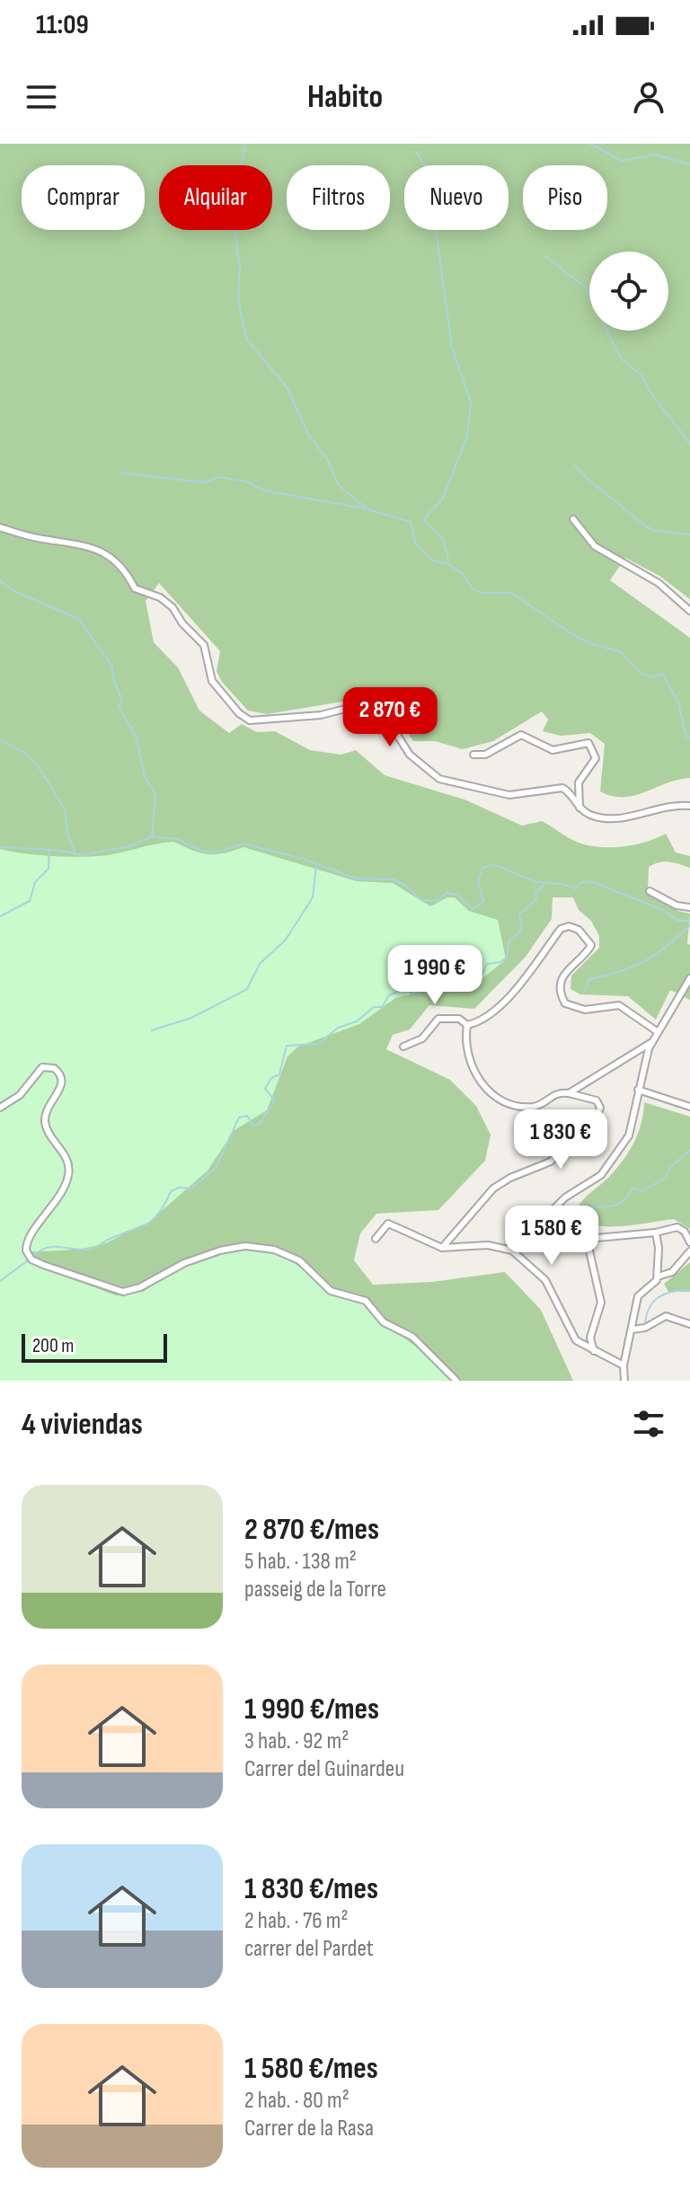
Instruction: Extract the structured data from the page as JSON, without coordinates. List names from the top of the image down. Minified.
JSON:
{"scale_bar":"200 m","page":{"status":"11:09","header":"Habito","chip":["Comprar","Alquilar","Filtros","Nuevo","Piso"],"price":["2 870 €","1 990 €","1 830 €","1 580 €"],"scale":"200 m","heading":"4 viviendas","list":[{"name":"2 870 €/mes","note":"5 hab. · 138 m² · passeig de la Torre"},{"name":"1 990 €/mes","note":"3 hab. · 92 m² · Carrer del Guinardeu"},{"name":"1 830 €/mes","note":"2 hab. · 76 m² · carrer del Pardet"},{"name":"1 580 €/mes","note":"2 hab. · 80 m² · Carrer de la Rasa"}]}}
